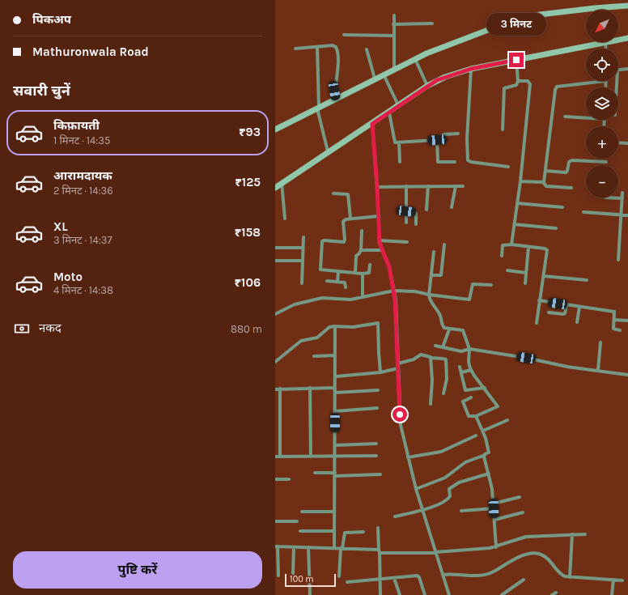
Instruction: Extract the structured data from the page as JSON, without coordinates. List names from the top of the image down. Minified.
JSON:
{"scale_bar":"100 m","north":"bottom left","page":{"banner":["पिकअप","Mathuronwala Road"],"map_buttons":["+","−"],"bubble":"3 मिनट","heading":"सवारी चुनें","list":[{"name":"किफ़ायती","note":"1 मिनट · 14:35","value":"₹93"},{"name":"आरामदायक","note":"2 मिनट · 14:36","value":"₹125"},{"name":"XL","note":"3 मिनट · 14:37","value":"₹158"},{"name":"Moto","note":"4 मिनट · 14:38","value":"₹106"}],"pay":["नकद","880 m"],"buttons":"पुष्टि करें","scale":"100 m"}}
